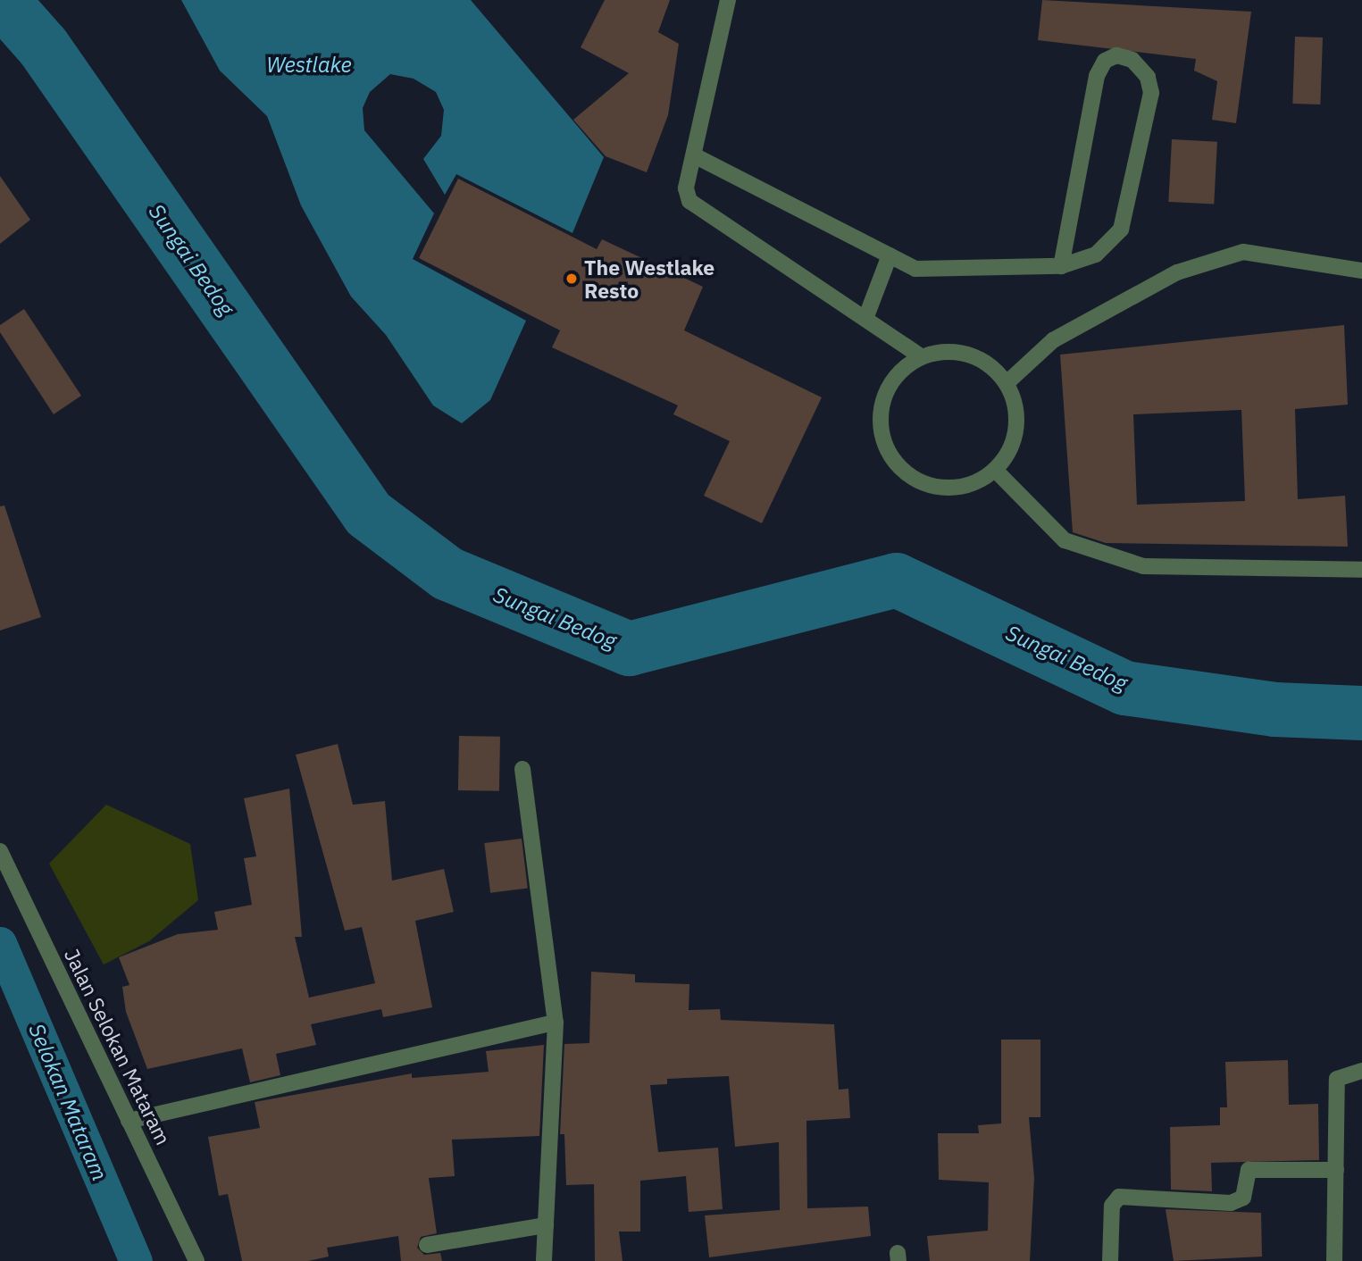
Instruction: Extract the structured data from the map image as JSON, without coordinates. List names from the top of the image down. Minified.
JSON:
{"streets":{"street":["Jalan Selokan Mataram"]},"water":["Westlake","Sungai Bedog","Selokan Mataram"],"places":["The Westlake Resto"]}
